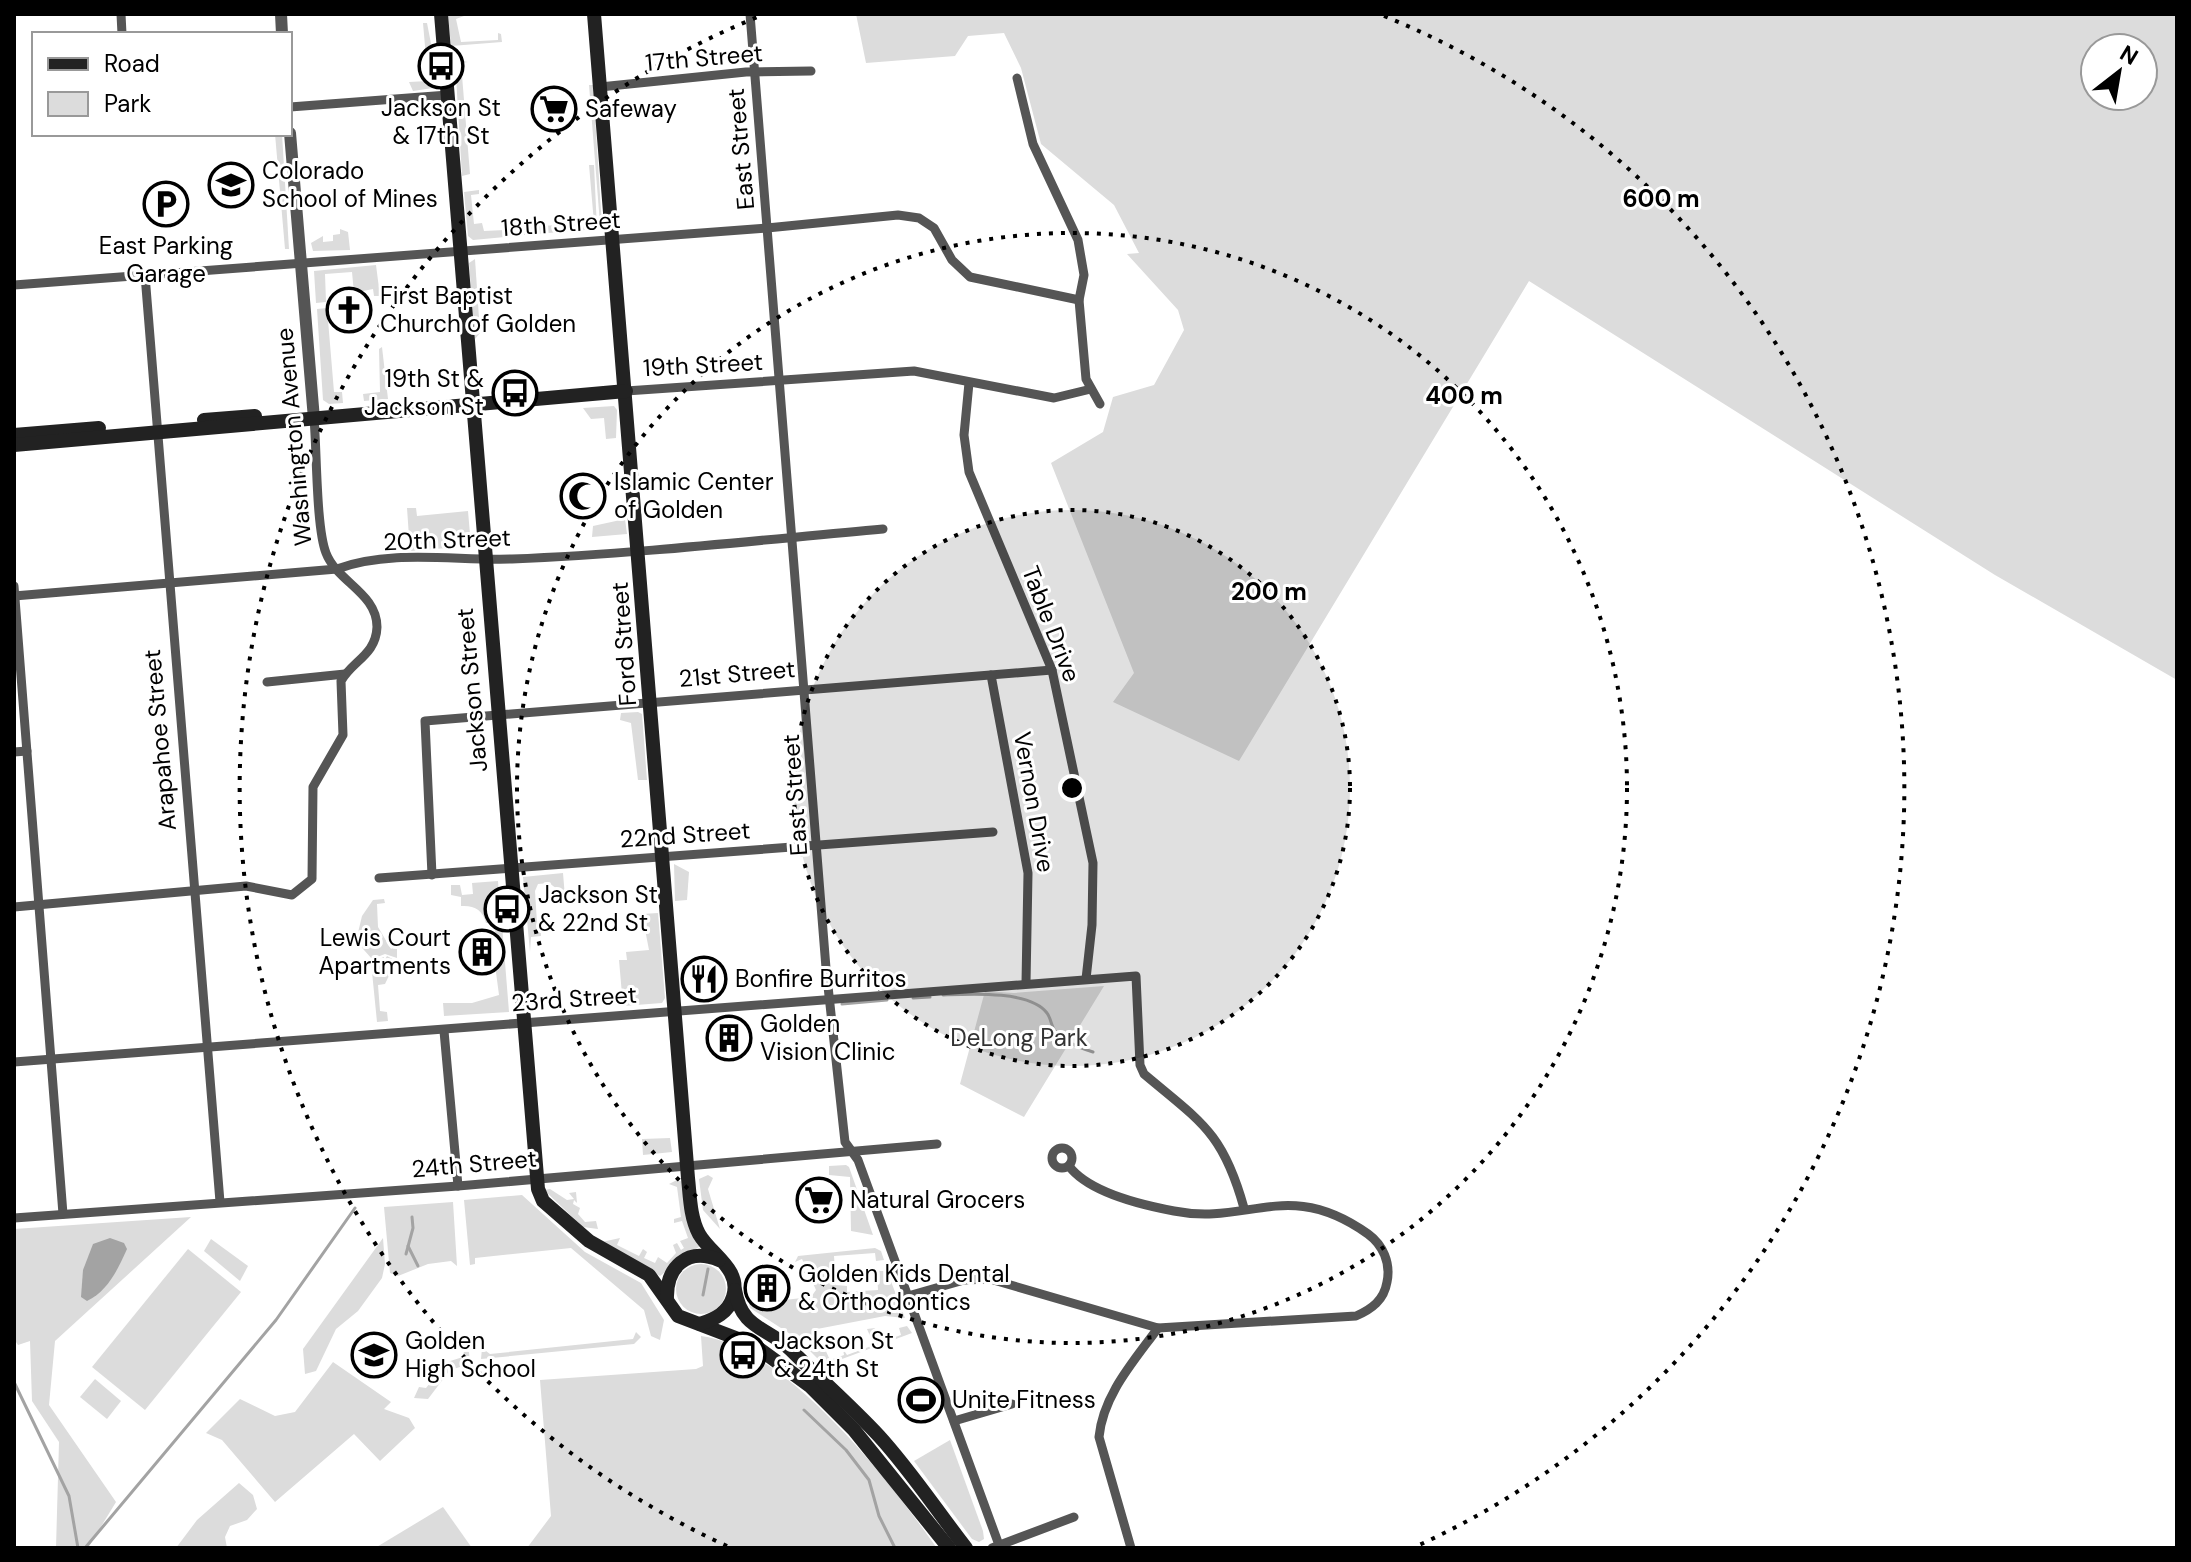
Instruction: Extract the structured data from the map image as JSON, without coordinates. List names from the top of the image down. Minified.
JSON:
{"streets":{"main road":["19th Street","Ford Street","Jackson Street"],"street":["17th Street","East Street","18th Street","Washington Avenue","20th Street","Table Drive","21st Street","Arapahoe Street","Vernon Drive","22nd Street","23rd Street","24th Street"]},"crossings":[["17th Street","East Street"],["17th Street","Ford Street"],["East Street","18th Street"],["East Street","19th Street"],["East Street","20th Street"],["East Street","21st Street"],["East Street","22nd Street"],["East Street","23rd Street"],["East Street","24th Street"],["18th Street","Washington Avenue"],["18th Street","Ford Street"],["18th Street","Jackson Street"],["18th Street","Arapahoe Street"],["19th Street","Washington Avenue"],["19th Street","Table Drive"],["19th Street","Ford Street"],["19th Street","Jackson Street"],["19th Street","Arapahoe Street"],["Washington Avenue","20th Street"],["20th Street","Ford Street"],["20th Street","Jackson Street"],["20th Street","Arapahoe Street"],["Table Drive","21st Street"],["Table Drive","23rd Street"],["Ford Street","21st Street"],["Ford Street","Jackson Street"],["Ford Street","22nd Street"],["Ford Street","23rd Street"],["Ford Street","24th Street"],["21st Street","Jackson Street"],["21st Street","Vernon Drive"],["21st Street","22nd Street"],["Jackson Street","22nd Street"],["Jackson Street","23rd Street"],["Jackson Street","24th Street"],["Arapahoe Street","23rd Street"],["Arapahoe Street","24th Street"],["Vernon Drive","23rd Street"]],"parks":["DeLong Park"],"places":{"bus stop":["Jackson St & 17th St","19th St & Jackson St","Jackson St & 22nd St","Jackson St & 24th St"],"supermarket":["Safeway","Natural Grocers"],"school or university":["Colorado School of Mines","Golden High School"],"parking":["East Parking Garage"],"church":["First Baptist Church of Golden"],"mosque":["Islamic Center of Golden"],"building":["Lewis Court Apartments","Golden Vision Clinic","Golden Kids Dental & Orthodontics"],"restaurant":["Bonfire Burritos"],"sports":["Unite Fitness"]},"legend":["Road","Park"],"north":"top right","rings":["600 m","400 m","200 m"]}
